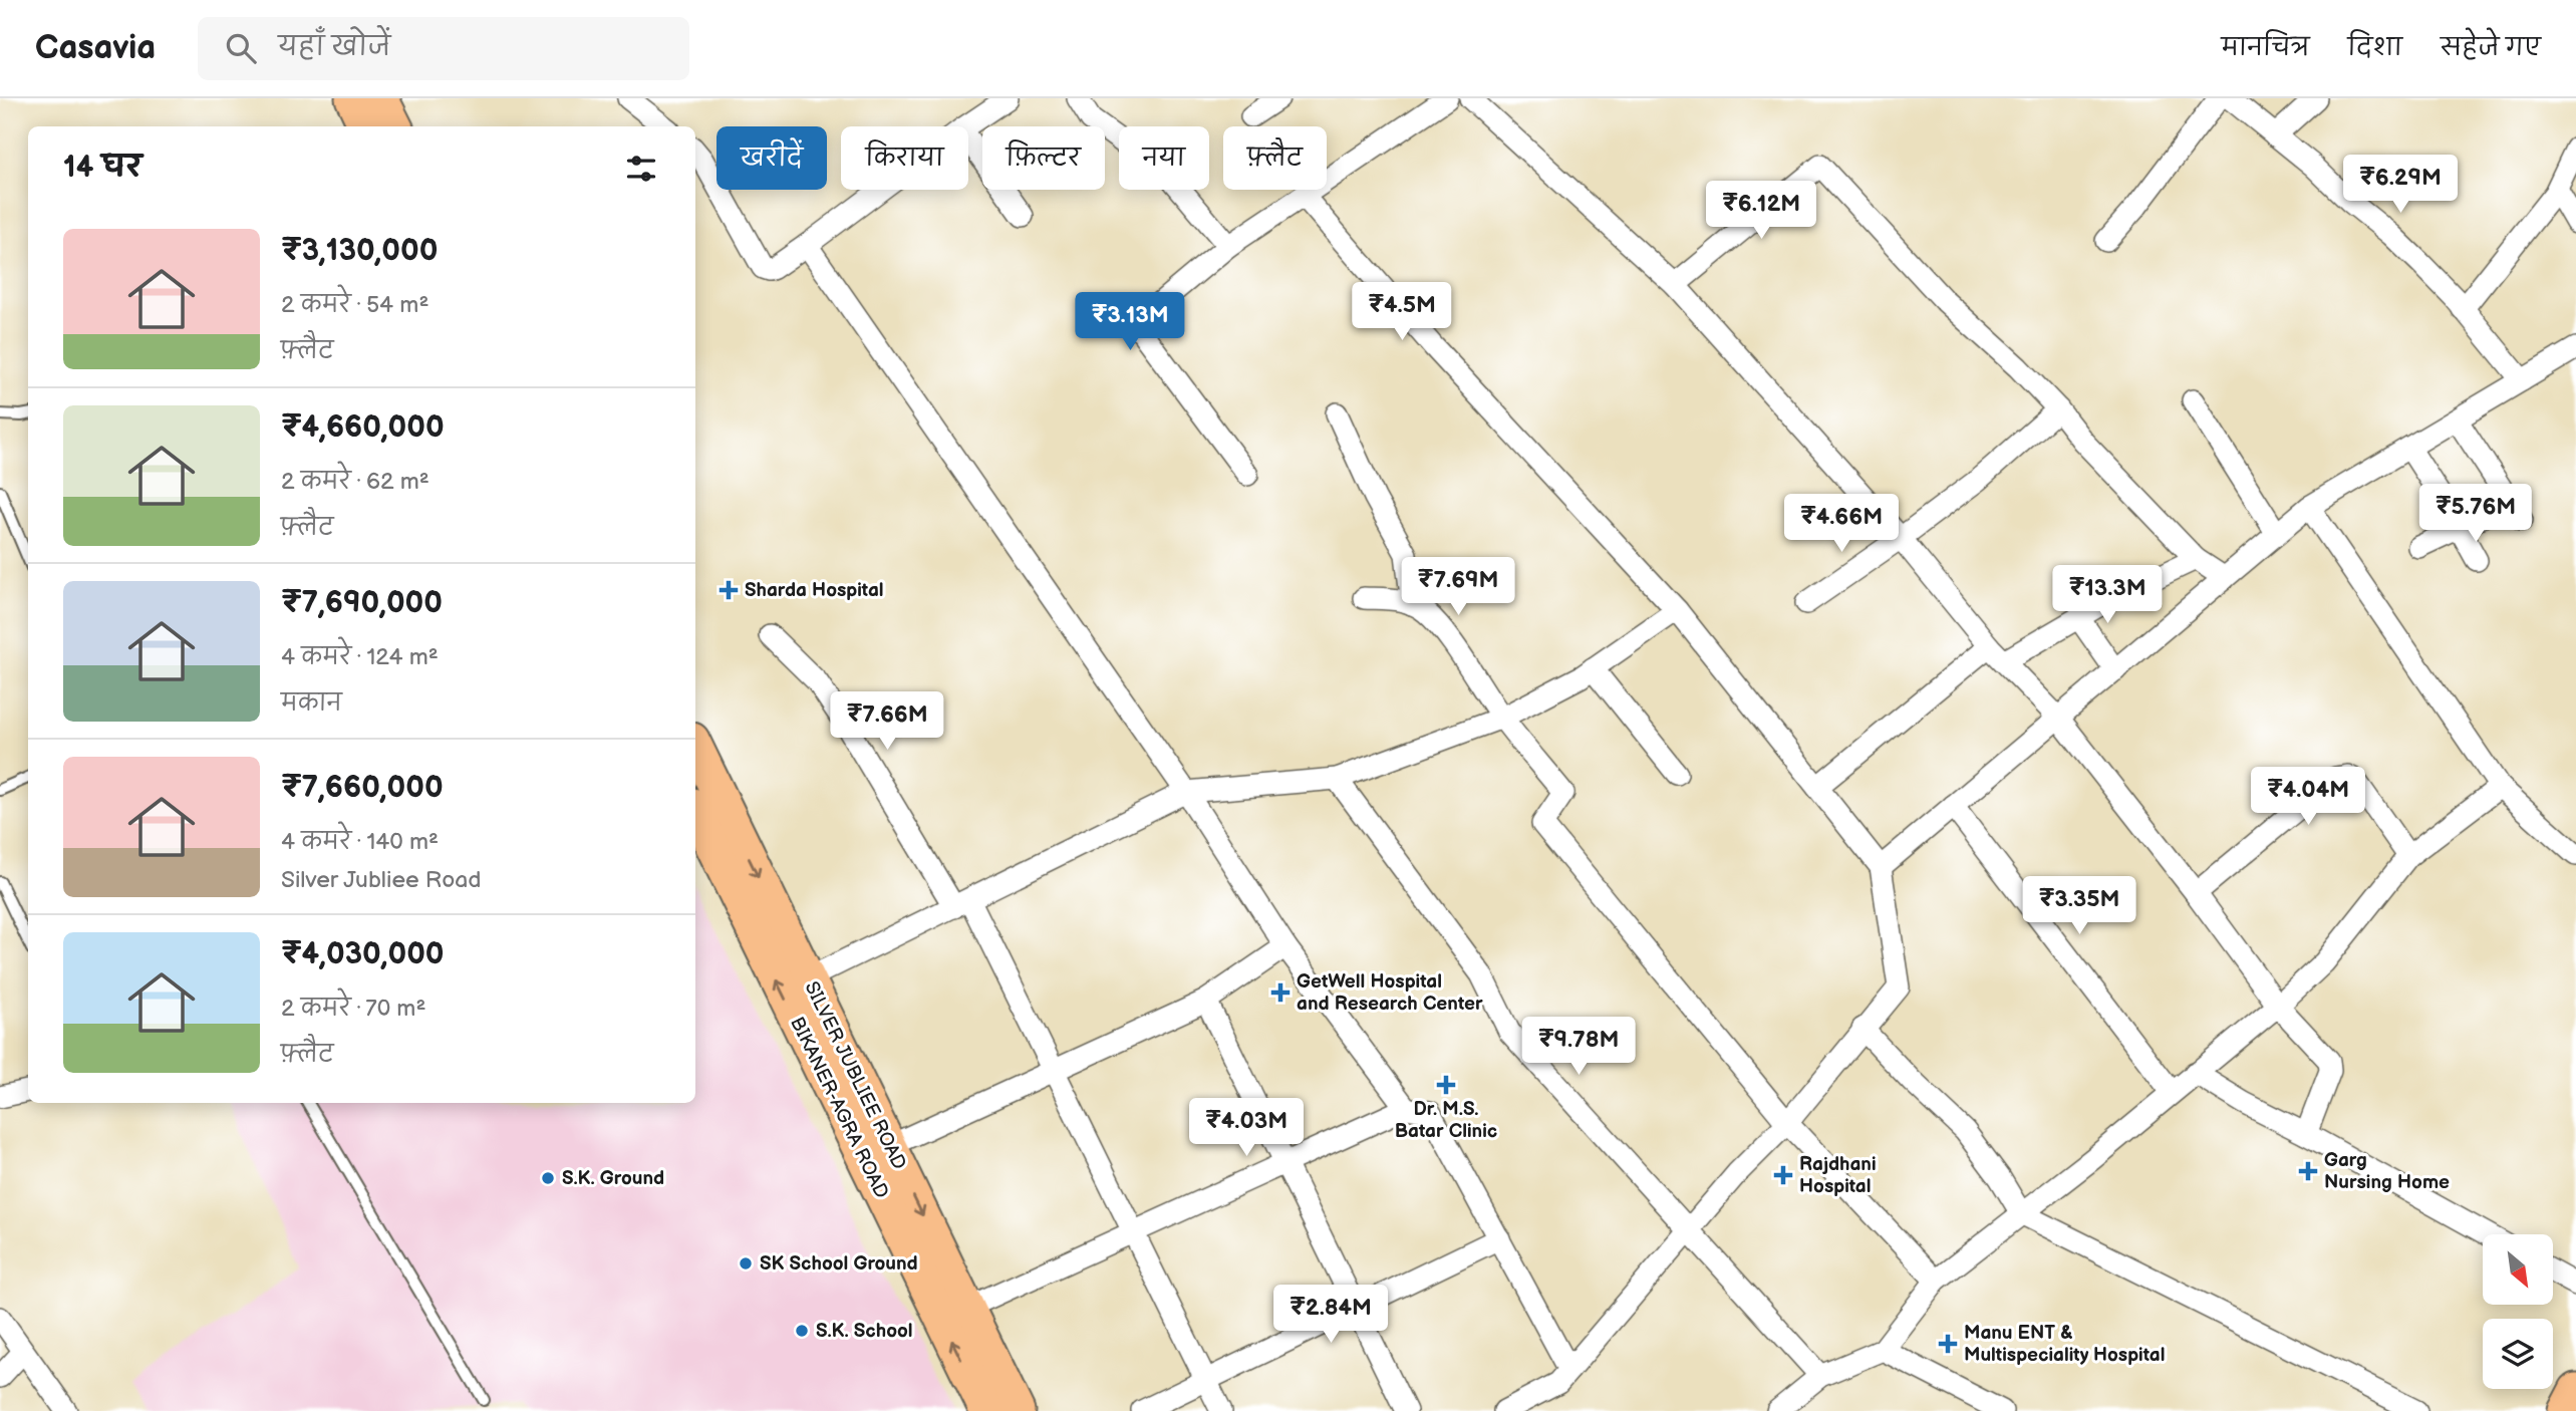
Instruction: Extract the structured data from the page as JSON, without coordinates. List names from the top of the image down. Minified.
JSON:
{"streets":{"main road":["SILVER JUBLIEE ROAD","BIKANER-AGRA ROAD"]},"crossings":[["SILVER JUBLIEE ROAD","BIKANER-AGRA ROAD"]],"one_way":["SILVER JUBLIEE ROAD","BIKANER-AGRA ROAD"],"places":{"health":["Sharda Hospital","GetWell Hospital and Research Center","Dr. M.S. Batar Clinic","Garg Nursing Home","Rajdhani Hospital","Manu ENT & Multispeciality Hospital"],"other":["S.K. Ground","SK School Ground","S.K. School"]},"north":"bottom right","page":{"header":"Casavia","search":"यहाँ खोजें","nav":["मानचित्र","दिशा","सहेजे गए"],"chip":["खरीदें","किराया","फ़िल्टर","नया","फ़्लैट"],"heading":"14 घर","price":["₹6.29M","₹6.12M","₹4.5M","₹3.13M","₹5.76M","₹4.66M","₹7.69M","₹13.3M","₹7.66M","₹4.04M","₹3.35M","₹9.78M","₹4.03M","₹2.84M"],"list":[{"name":"₹3,130,000","note":"2 कमरे · 54 m² · फ़्लैट"},{"name":"₹4,660,000","note":"2 कमरे · 62 m² · फ़्लैट"},{"name":"₹7,690,000","note":"4 कमरे · 124 m² · मकान"},{"name":"₹7,660,000","note":"4 कमरे · 140 m² · Silver Jubliee Road"},{"name":"₹4,030,000","note":"2 कमरे · 70 m² · फ़्लैट"}]}}
